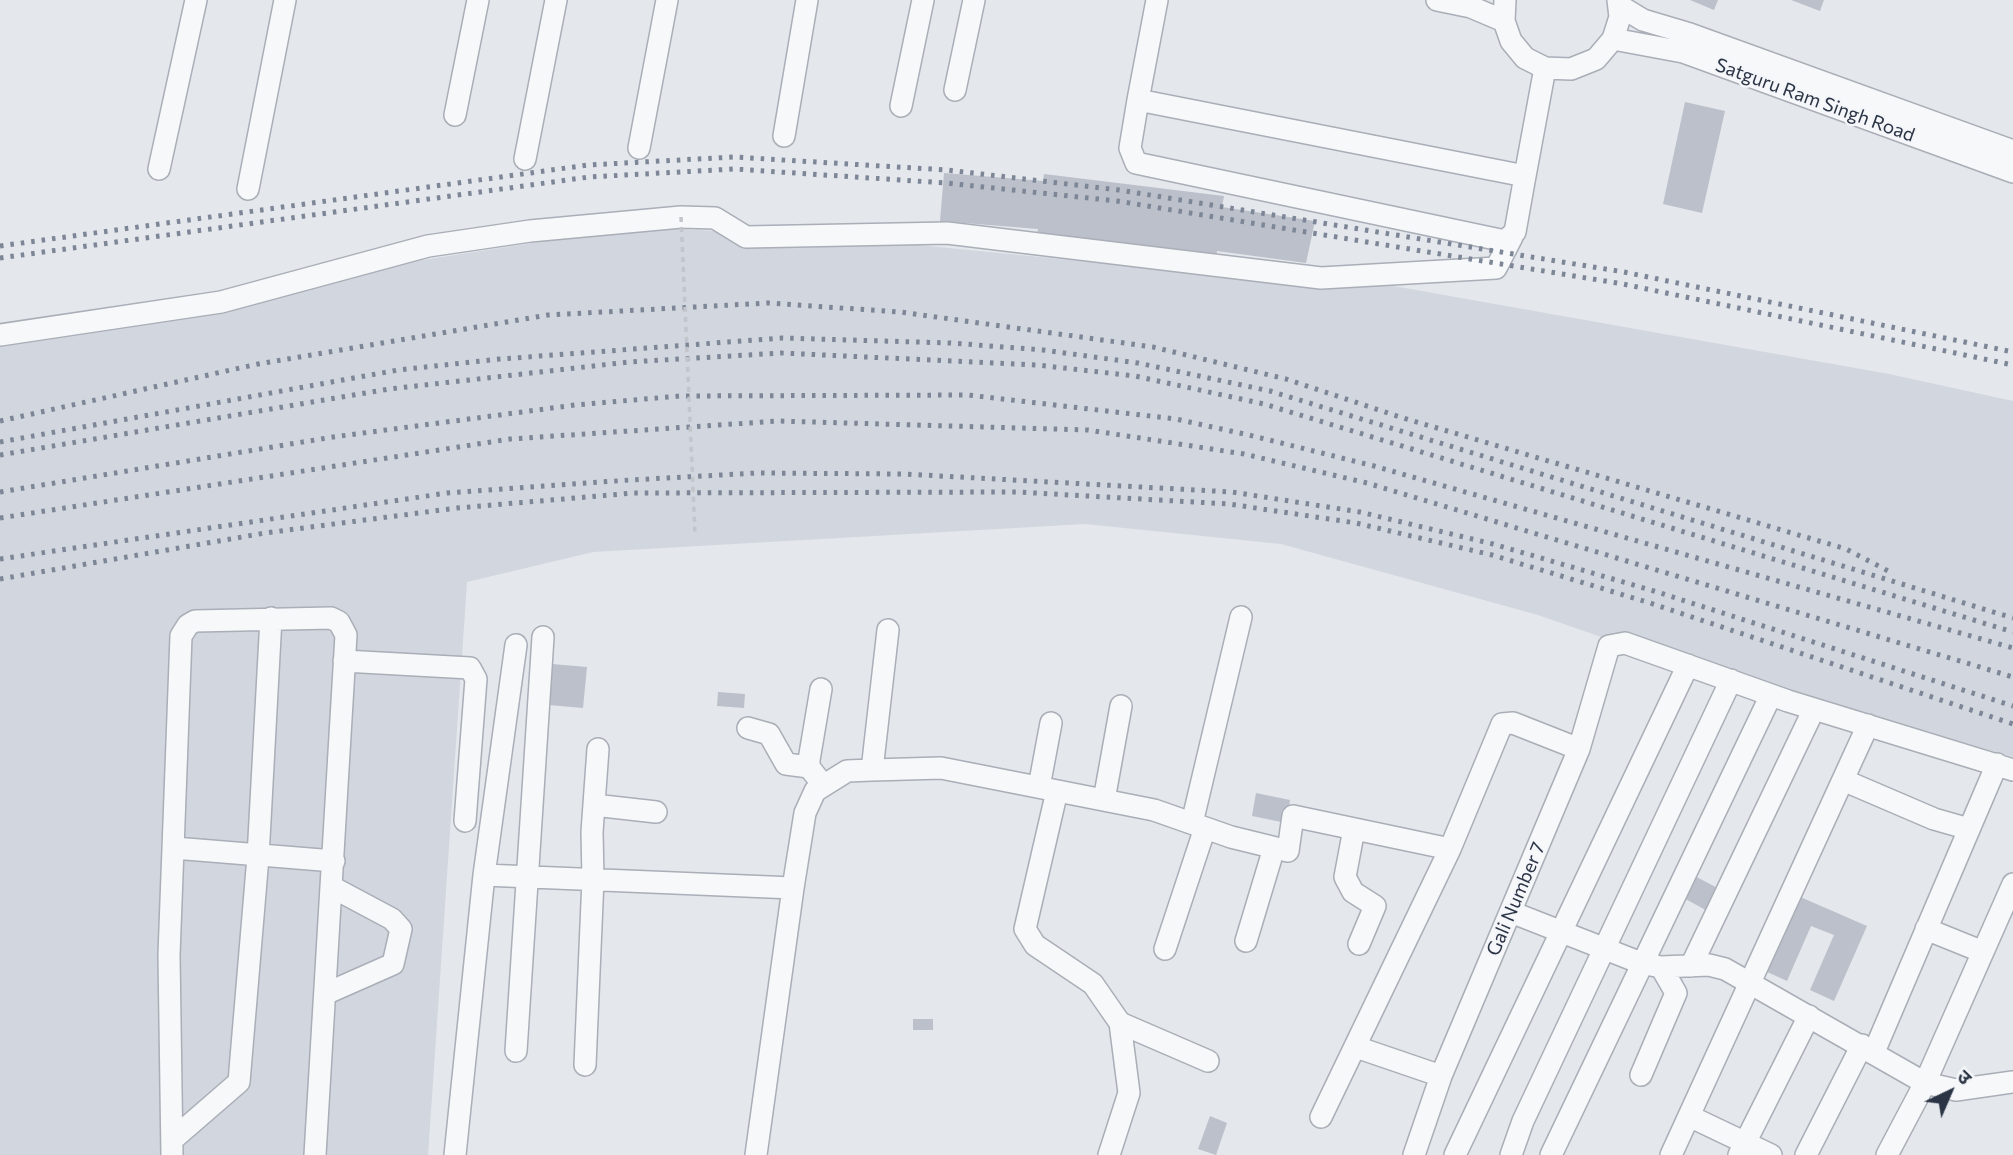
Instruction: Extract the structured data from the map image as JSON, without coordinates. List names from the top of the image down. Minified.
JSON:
{"streets":{"street":["Satguru Ram Singh Road","Gali Number 7"]},"north":"top right"}
